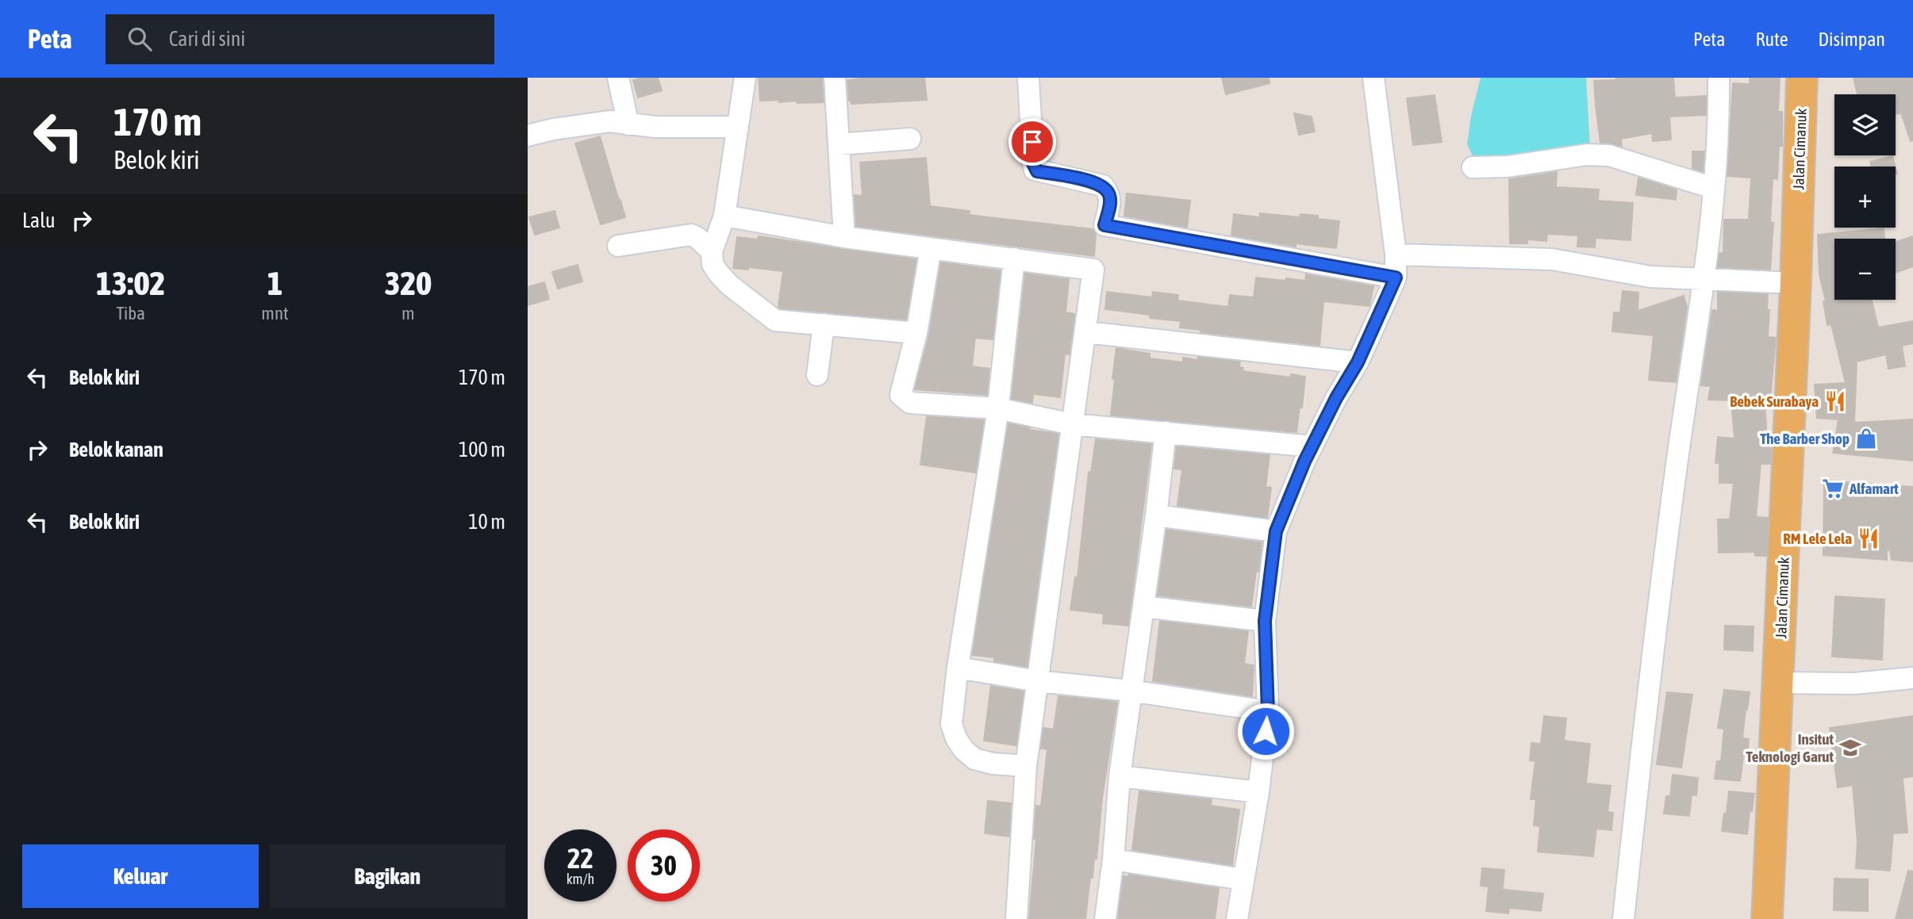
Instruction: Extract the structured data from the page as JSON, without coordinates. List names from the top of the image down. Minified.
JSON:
{"streets":{"main road":["Jalan Cimanuk"]},"places":{"restaurant":["Bebek Surabaya","RM Lele Lela"],"shop":["The Barber Shop"],"supermarket":["Alfamart"],"school or university":["Insitut Teknologi Garut"]},"page":{"header":"Peta","search":"Cari di sini","nav":["Peta","Rute","Disimpan"],"turn":["170 m","Belok kiri"],"map_buttons":["+","−"],"then":"Lalu","eta":["13:02","Tiba","1","mnt","320","m"],"list":[{"name":"Belok kiri","value":"170 m"},{"name":"Belok kanan","value":"100 m"},{"name":"Belok kiri","value":"10 m"}],"speed":"22 km/h","limit":"30","buttons":["Keluar","Bagikan"]}}
